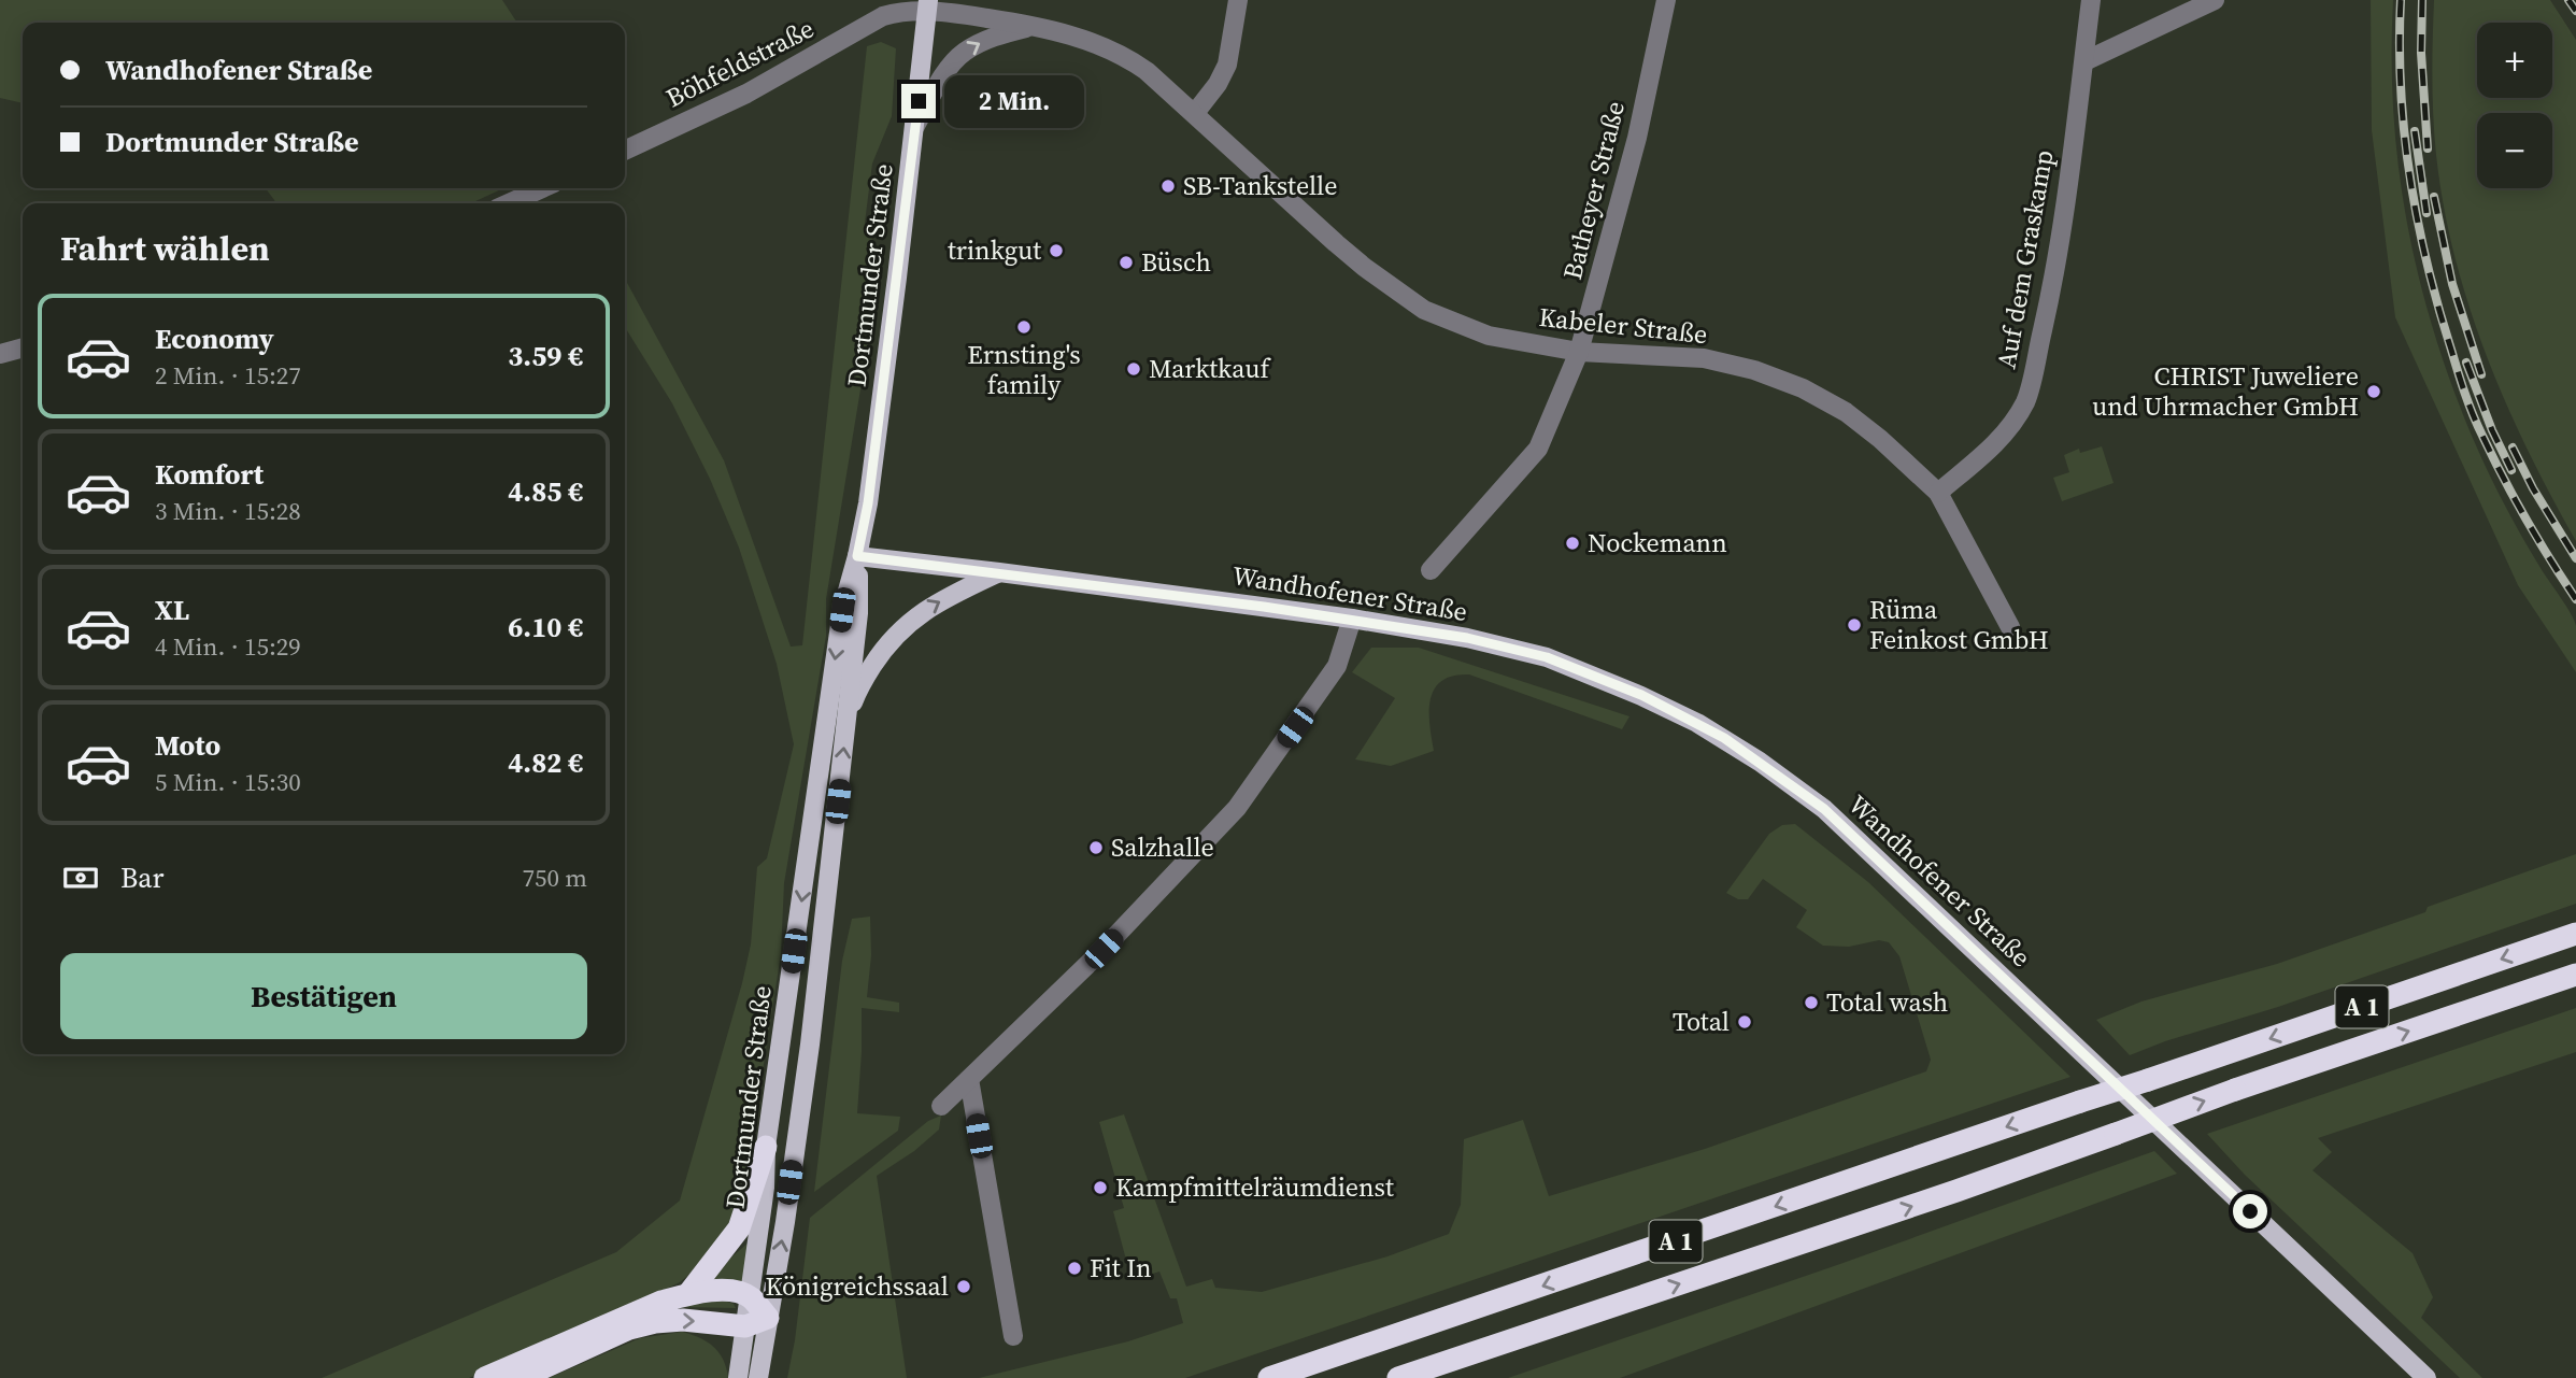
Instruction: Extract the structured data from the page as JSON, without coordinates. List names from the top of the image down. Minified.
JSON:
{"streets":{"highway":["A 1"],"main road":["Dortmunder Straße","Wandhofener Straße"],"street":["Böhfeldstraße","Batheyer Straße","Auf dem Graskamp","Kabeler Straße"]},"crossings":[["Böhfeldstraße","Dortmunder Straße"],["Böhfeldstraße","Kabeler Straße"],["Batheyer Straße","Kabeler Straße"],["Auf dem Graskamp","Kabeler Straße"],["Dortmunder Straße","Kabeler Straße"],["Dortmunder Straße","Wandhofener Straße"]],"places":["SB-Tankstelle","trinkgut","Büsch","Ernsting's family","Marktkauf","CHRIST Juweliere und Uhrmacher GmbH","Nockemann","Rüma Feinkost GmbH","Salzhalle","Total wash","Total","Kampfmittelräumdienst","Fit In","Königreichssaal"],"page":{"map_buttons":["+","−"],"banner":["Wandhofener Straße","Dortmunder Straße"],"bubble":"2 Min.","heading":"Fahrt wählen","list":[{"name":"Economy","note":"2 Min. · 15:27","value":"3.59 €"},{"name":"Komfort","note":"3 Min. · 15:28","value":"4.85 €"},{"name":"XL","note":"4 Min. · 15:29","value":"6.10 €"},{"name":"Moto","note":"5 Min. · 15:30","value":"4.82 €"}],"pay":["Bar","750 m"],"buttons":"Bestätigen"}}
